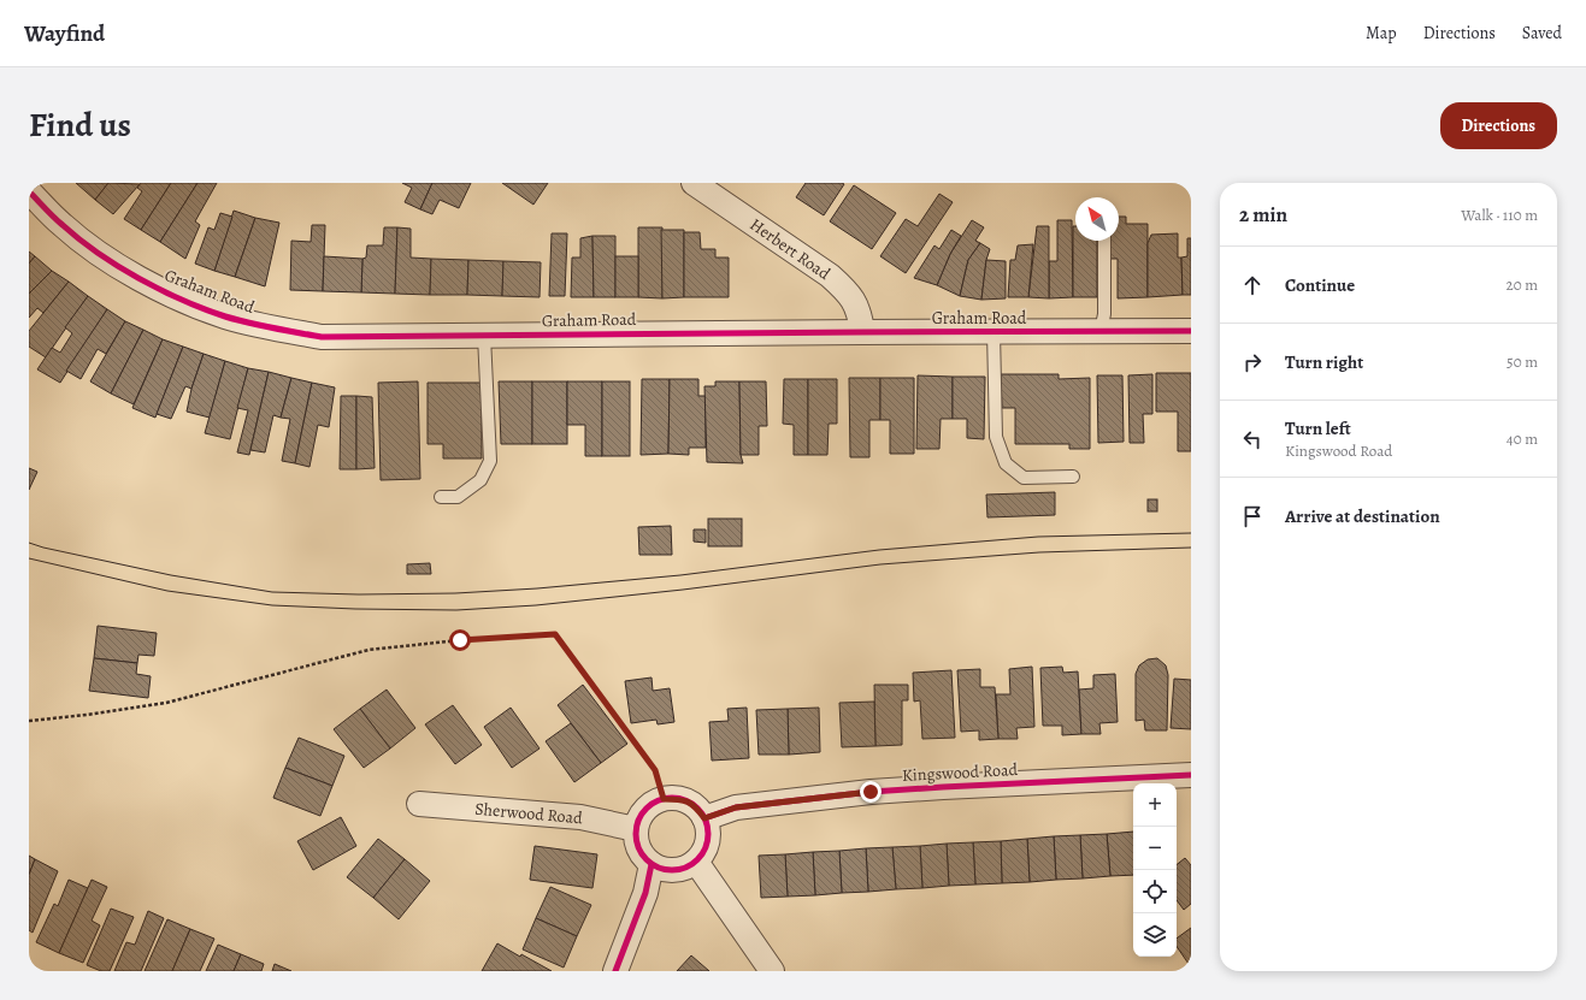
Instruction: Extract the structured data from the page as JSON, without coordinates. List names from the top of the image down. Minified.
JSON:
{"streets":{"street":["Herbert Road","Graham Road","Kingswood Road","Sherwood Road"]},"crossings":[["Herbert Road","Graham Road"],["Kingswood Road","Sherwood Road"]],"north":"top left","page":{"header":"Wayfind","nav":["Map","Directions","Saved"],"title":"Find us","buttons":"Directions","heading":["2 min","Walk · 110 m"],"list":[["Continue","20 m"],["Turn right","50 m"],["Turn left","Kingswood Road","40 m"],"Arrive at destination"],"map_buttons":["+","−"]}}
